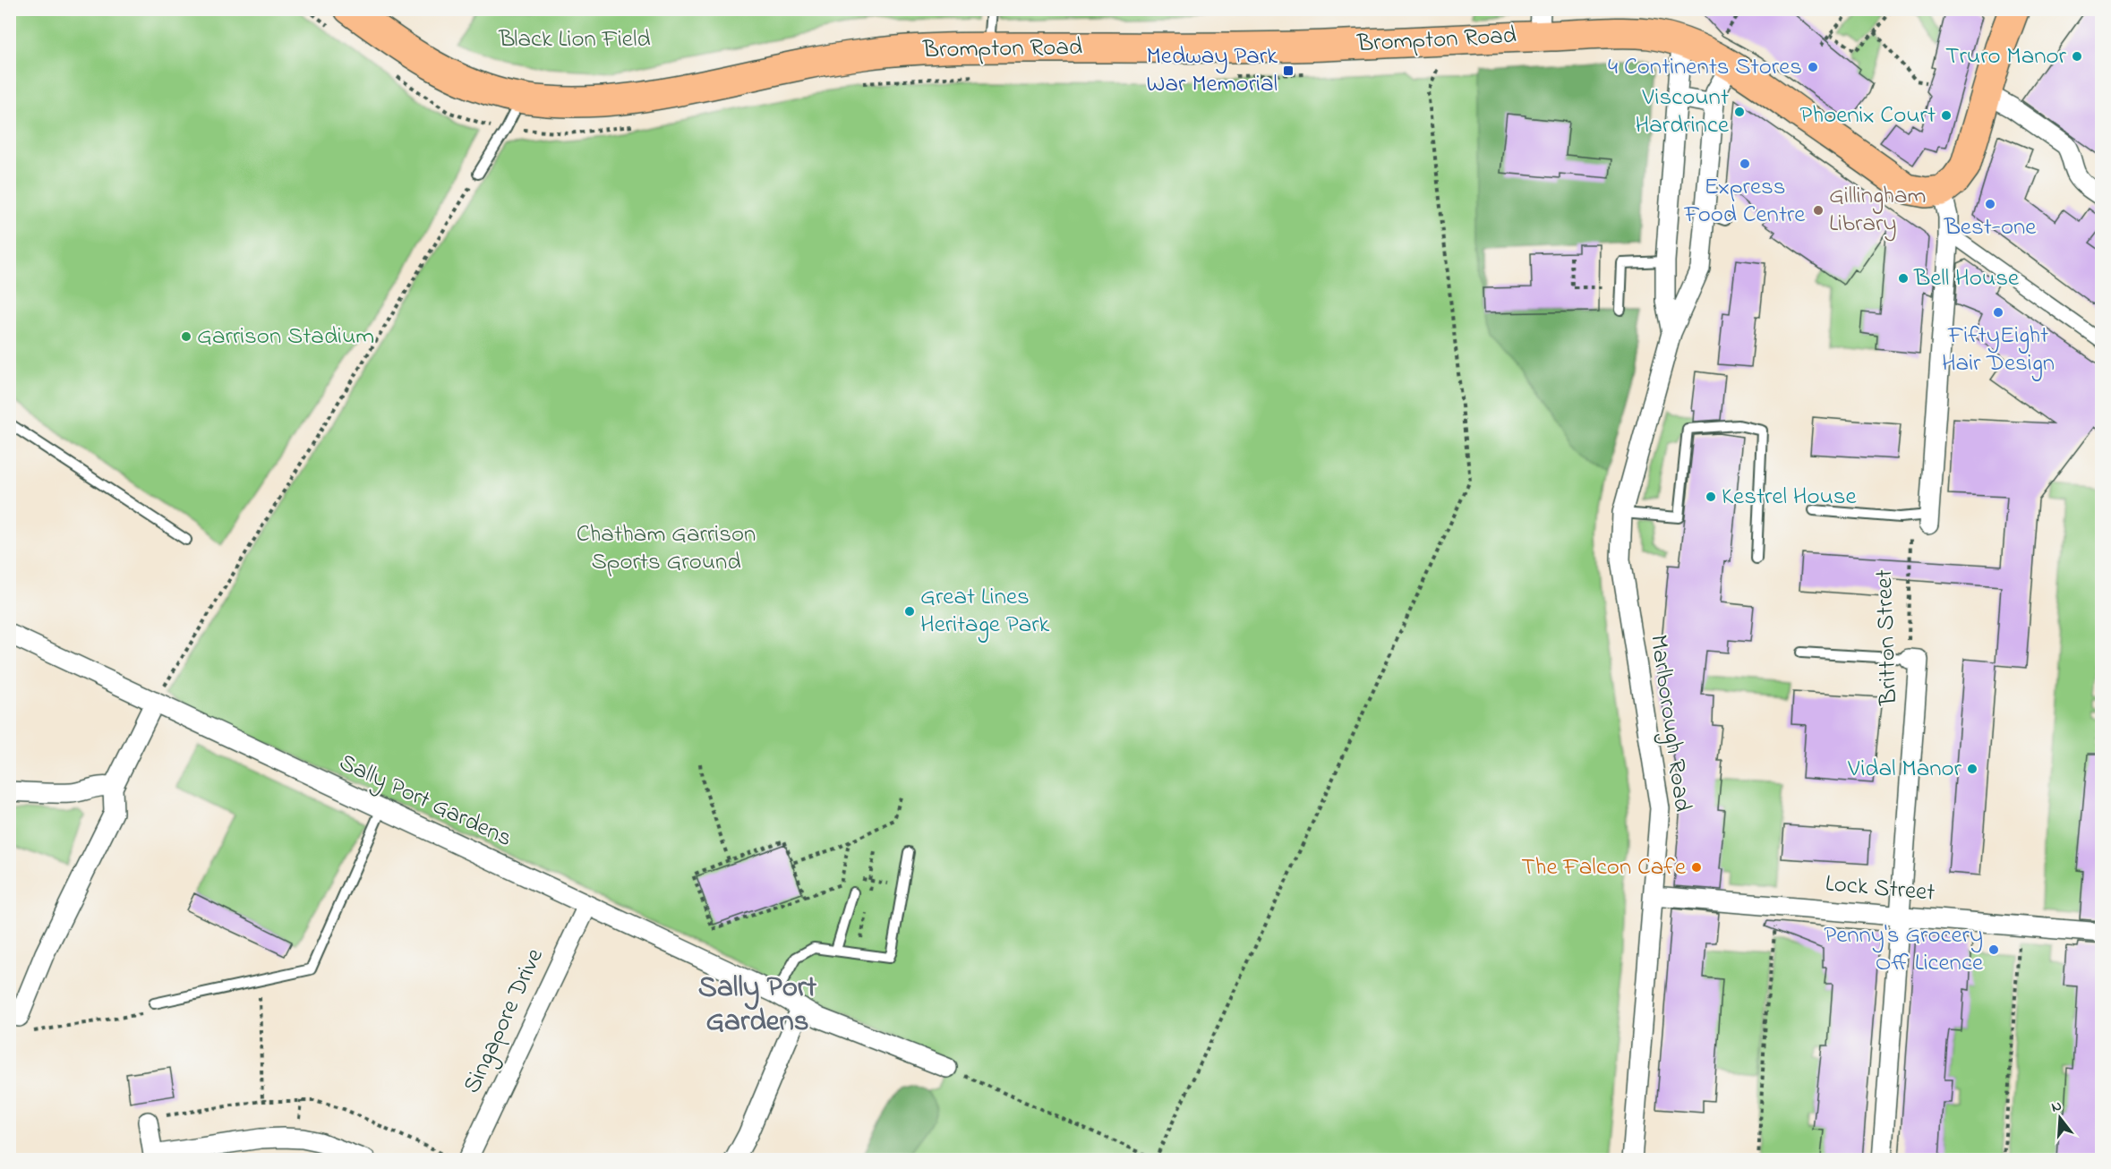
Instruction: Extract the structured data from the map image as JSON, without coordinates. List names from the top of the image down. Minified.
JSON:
{"streets":{"main road":["Brompton Road"],"street":["Britton Street","Marlborough Road","Sally Port Gardens","Lock Street","Singapore Drive"]},"crossings":[["Brompton Road","Marlborough Road"],["Britton Street","Lock Street"],["Marlborough Road","Lock Street"],["Sally Port Gardens","Singapore Drive"]],"districts":["Sally Port Gardens"],"parks":["Black Lion Field","Chatham Garrison Sports Ground"],"places":{"other":["Truro Manor","4 Continents Stores","Viscount Hardrince","Phoenix Court","Express Food Centre","Best-one","Gillingham Library","Bell House","FiftyEight Hair Design","Garrison Stadium","Kestrel House","Great Lines Heritage Park","Vidal Manor","The Falcon Cafe","Penny's Grocery Off Licence"],"transit":["Medway Park War Memorial"]},"north":"top"}
